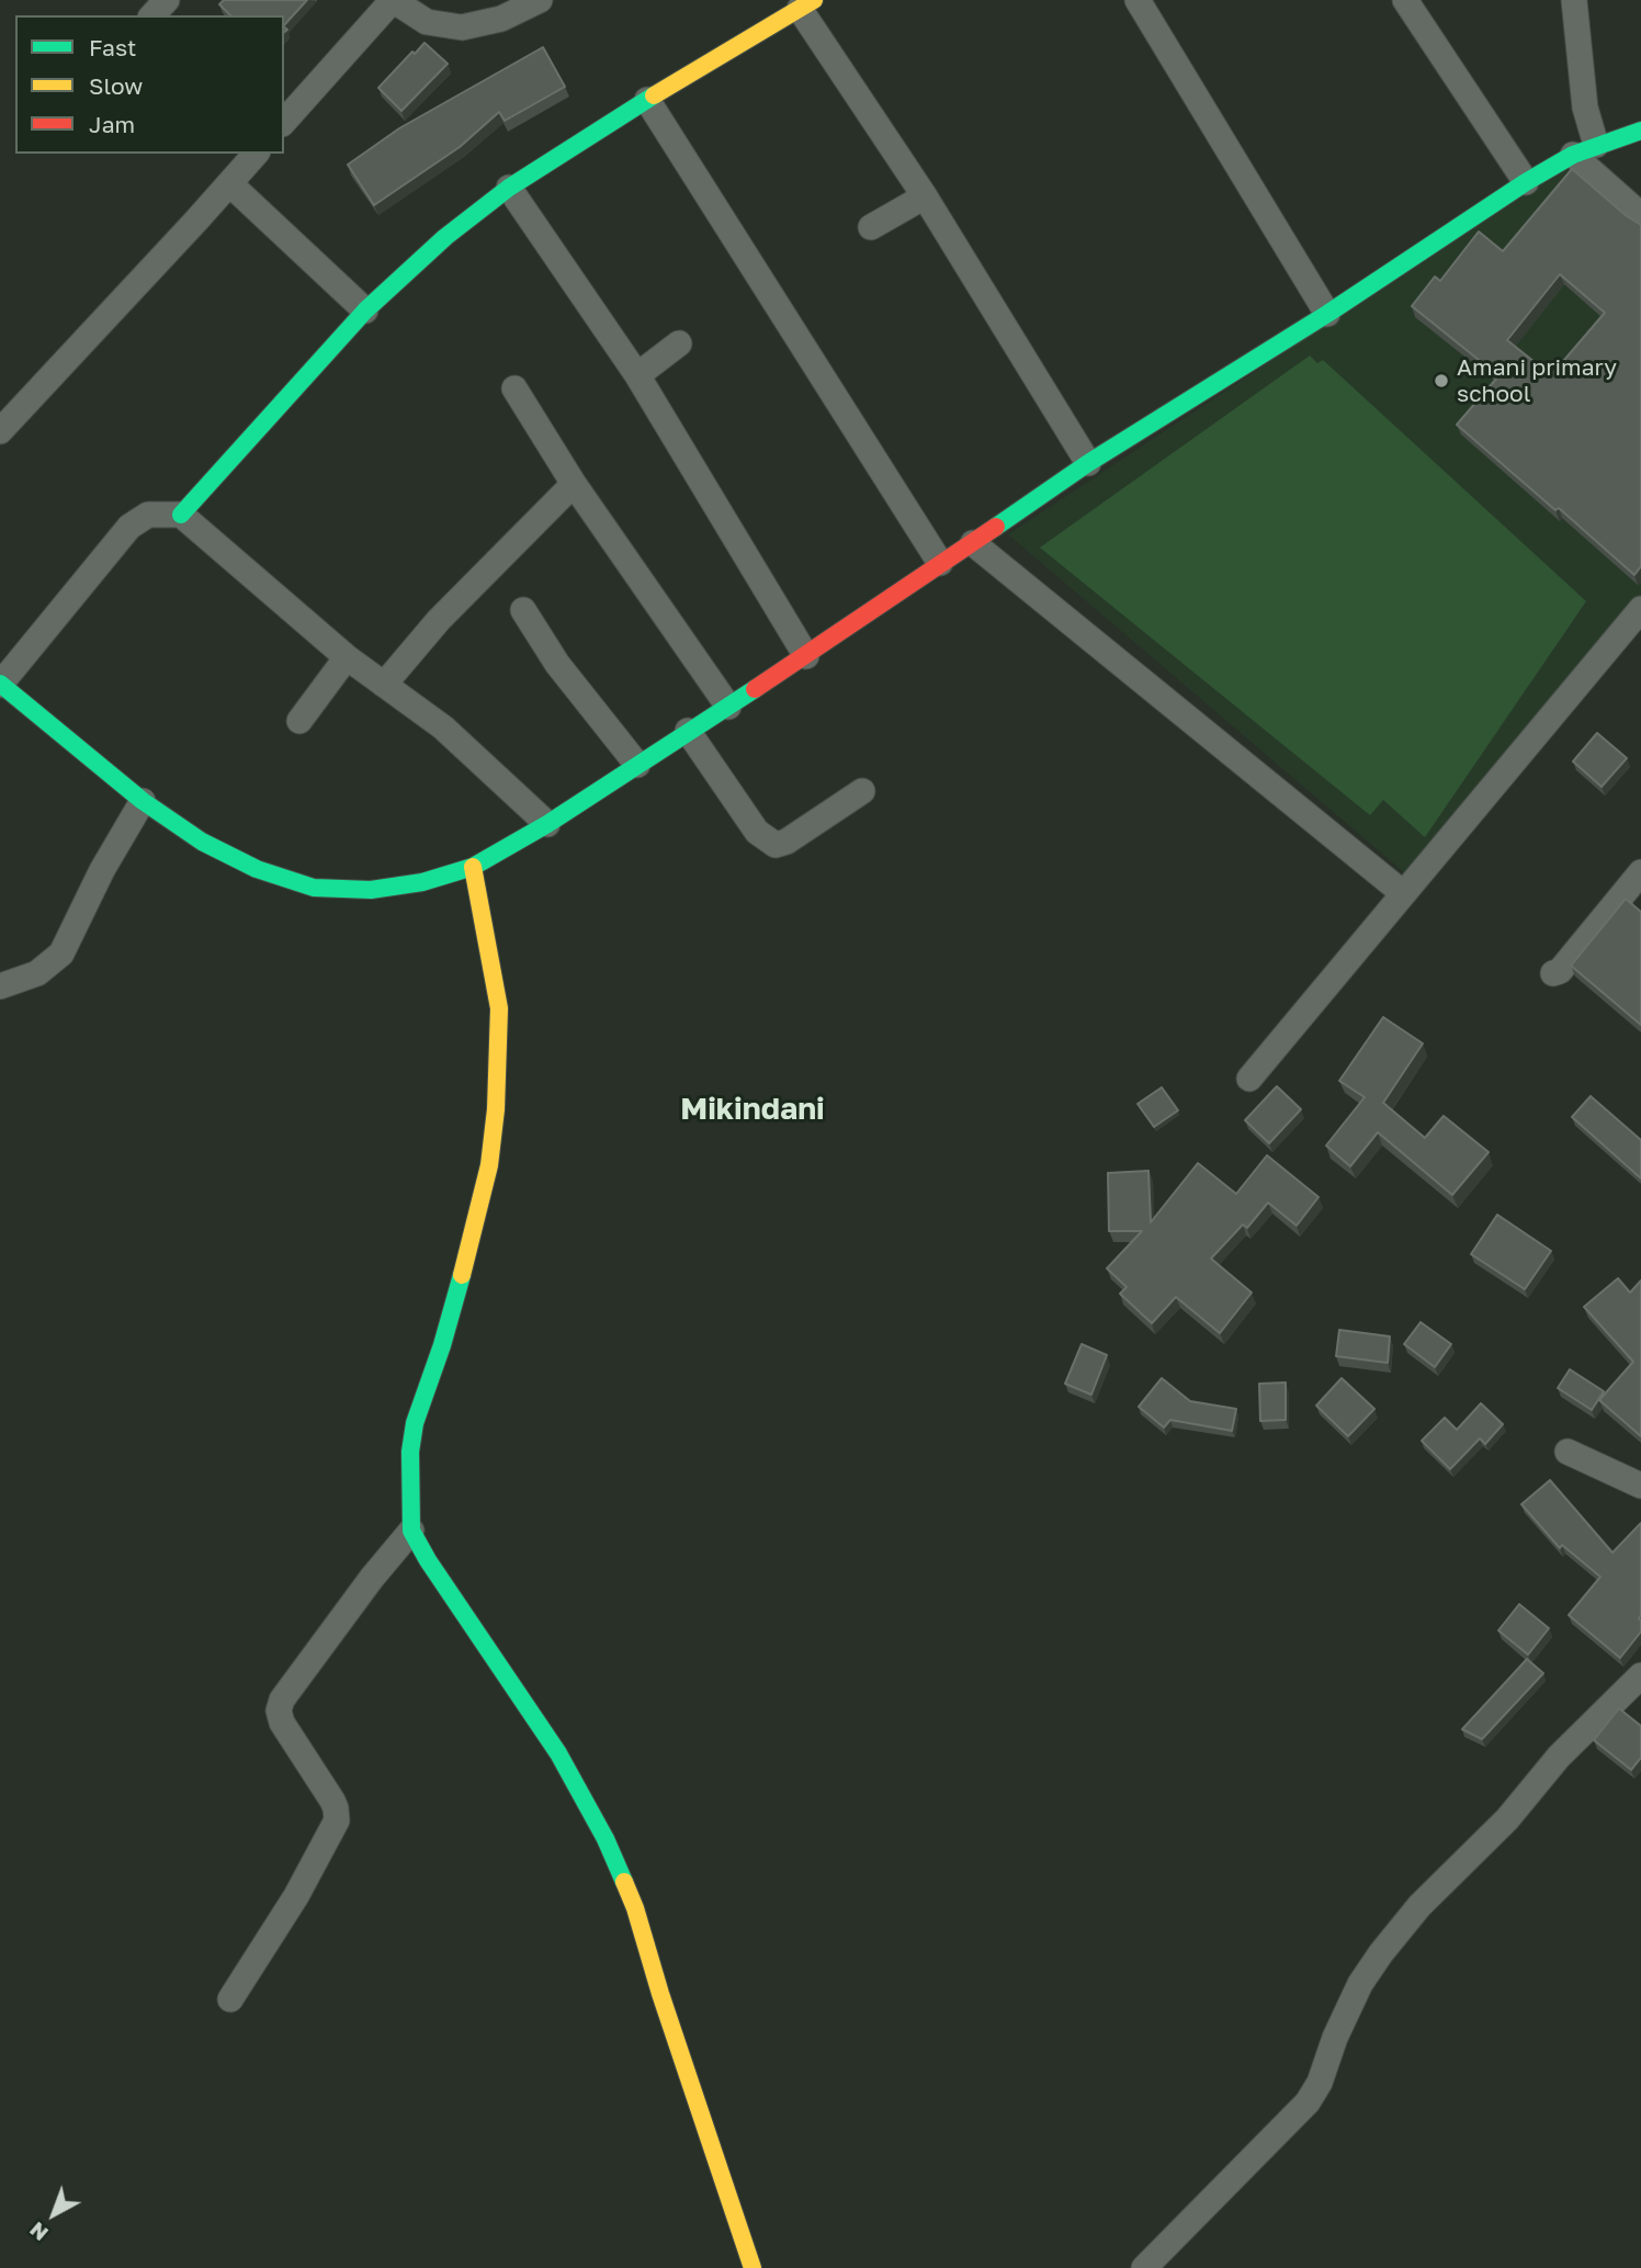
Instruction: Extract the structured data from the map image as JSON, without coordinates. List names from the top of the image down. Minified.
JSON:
{"districts":["Mikindani"],"places":["Amani primary school"],"legend":["Fast","Slow","Jam"],"north":"bottom left"}
